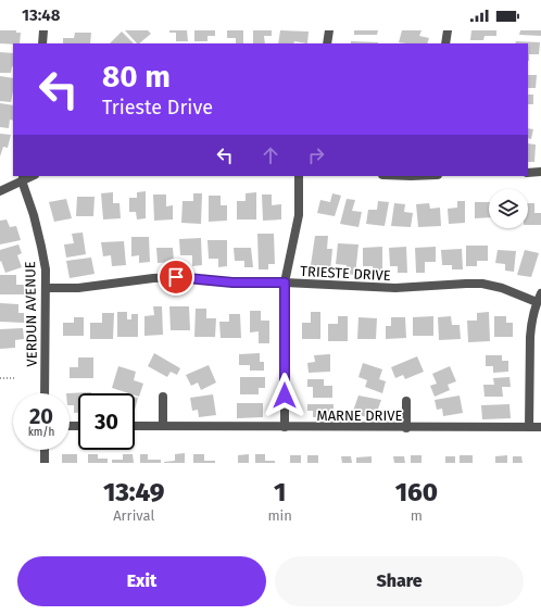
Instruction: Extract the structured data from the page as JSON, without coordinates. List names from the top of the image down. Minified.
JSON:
{"streets":{"street":["TRIESTE DRIVE","VERDUN AVENUE","MARNE DRIVE"]},"crossings":[["TRIESTE DRIVE","VERDUN AVENUE"]],"page":{"status":"13:48","turn":["80 m","Trieste Drive"],"speed":"20 km/h","limit":"30","eta":["13:49","Arrival","1","min","160","m"],"buttons":["Exit","Share"]}}
